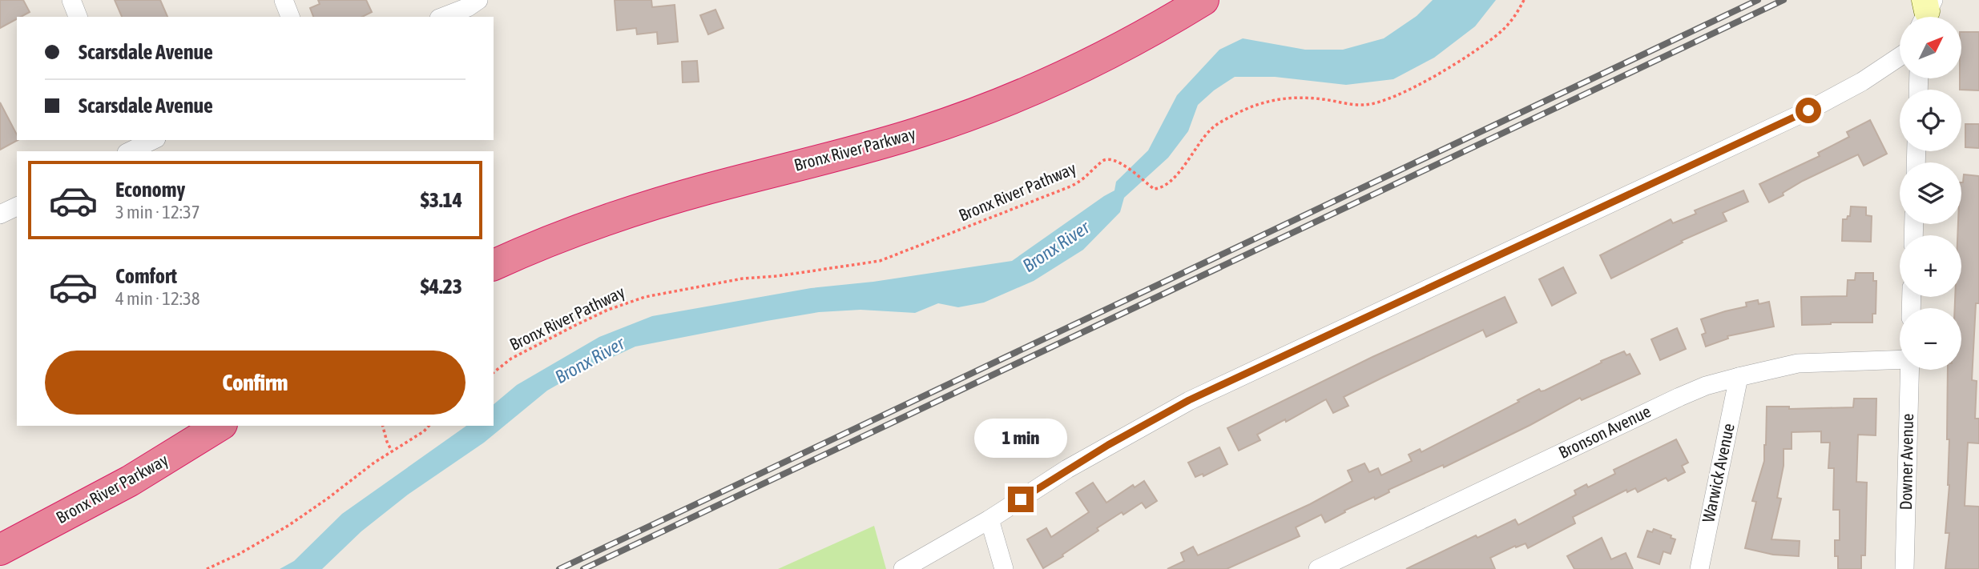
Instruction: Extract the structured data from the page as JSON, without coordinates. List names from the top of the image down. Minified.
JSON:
{"streets":{"highway":["Bronx River Parkway"],"street":["Bronson Avenue","Downer Avenue","Warwick Avenue"],"path":["Bronx River Pathway"]},"crossings":[["Bronson Avenue","Warwick Avenue"]],"water":["Bronx River"],"north":"top right","page":{"map_buttons":["+","−"],"banner":["Scarsdale Avenue","Scarsdale Avenue"],"list":[{"name":"Economy","note":"3 min · 12:37","value":"$3.14"},{"name":"Comfort","note":"4 min · 12:38","value":"$4.23"}],"buttons":"Confirm","bubble":"1 min"}}
